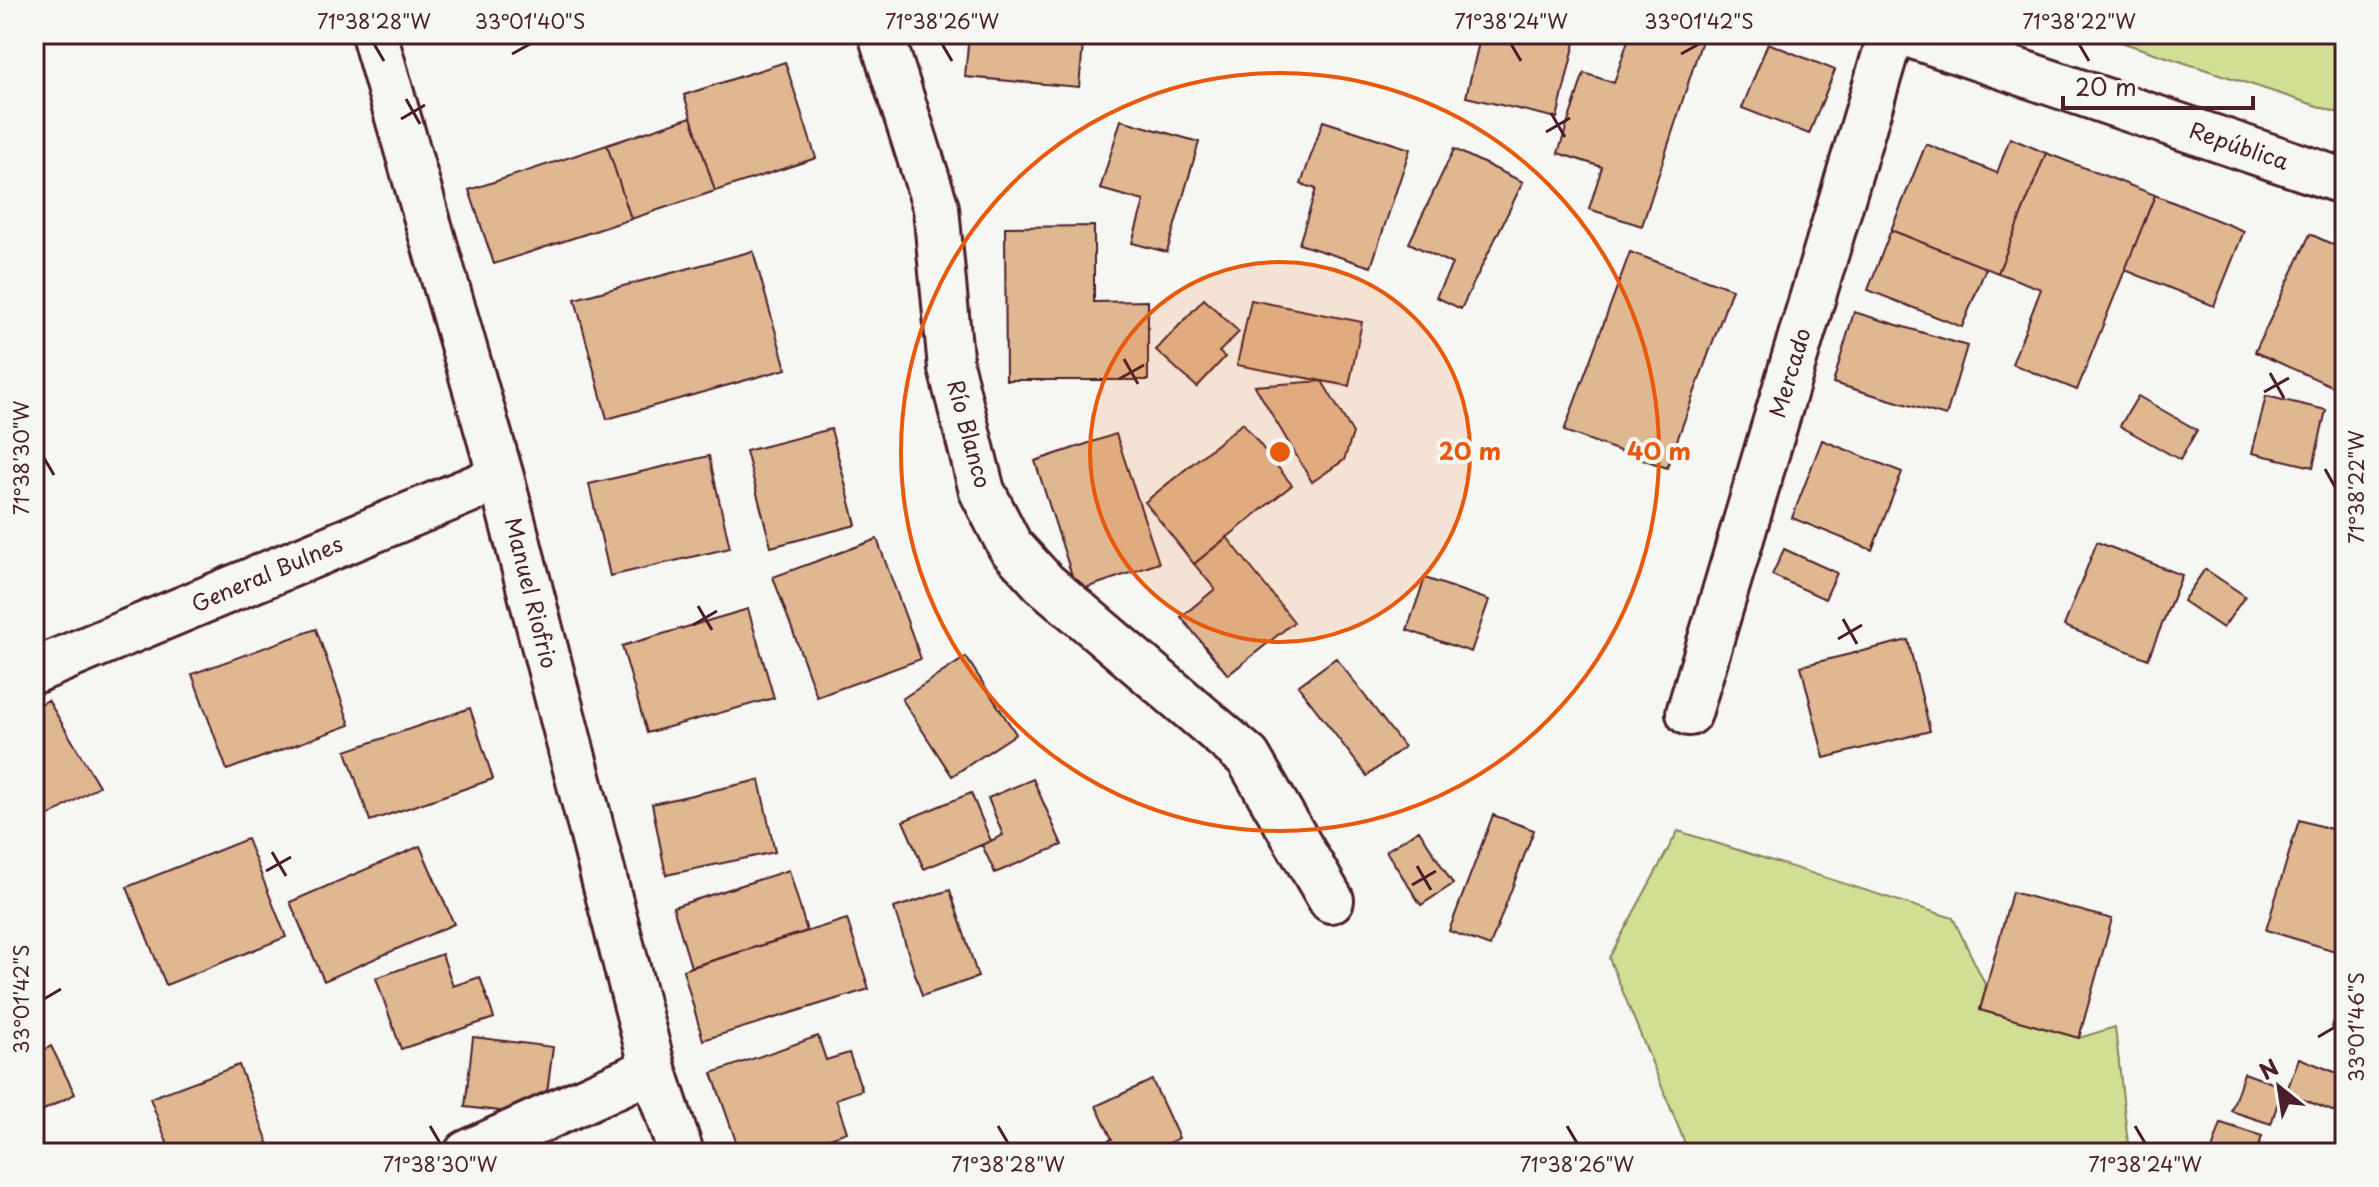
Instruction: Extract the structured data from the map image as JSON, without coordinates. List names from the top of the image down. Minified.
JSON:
{"streets":{"street":["República","Mercado","Río Blanco","General Bulnes","Manuel Riofrio"]},"crossings":[["General Bulnes","Manuel Riofrio"]],"scale_bar":"20 m","north":"top left","coordinates":["71°38'28\"W","33°01'40\"S","71°38'26\"W","71°38'24\"W","33°01'42\"S","71°38'22\"W","71°38'30\"W","33°01'46\"S"],"rings":["20 m","40 m"]}
